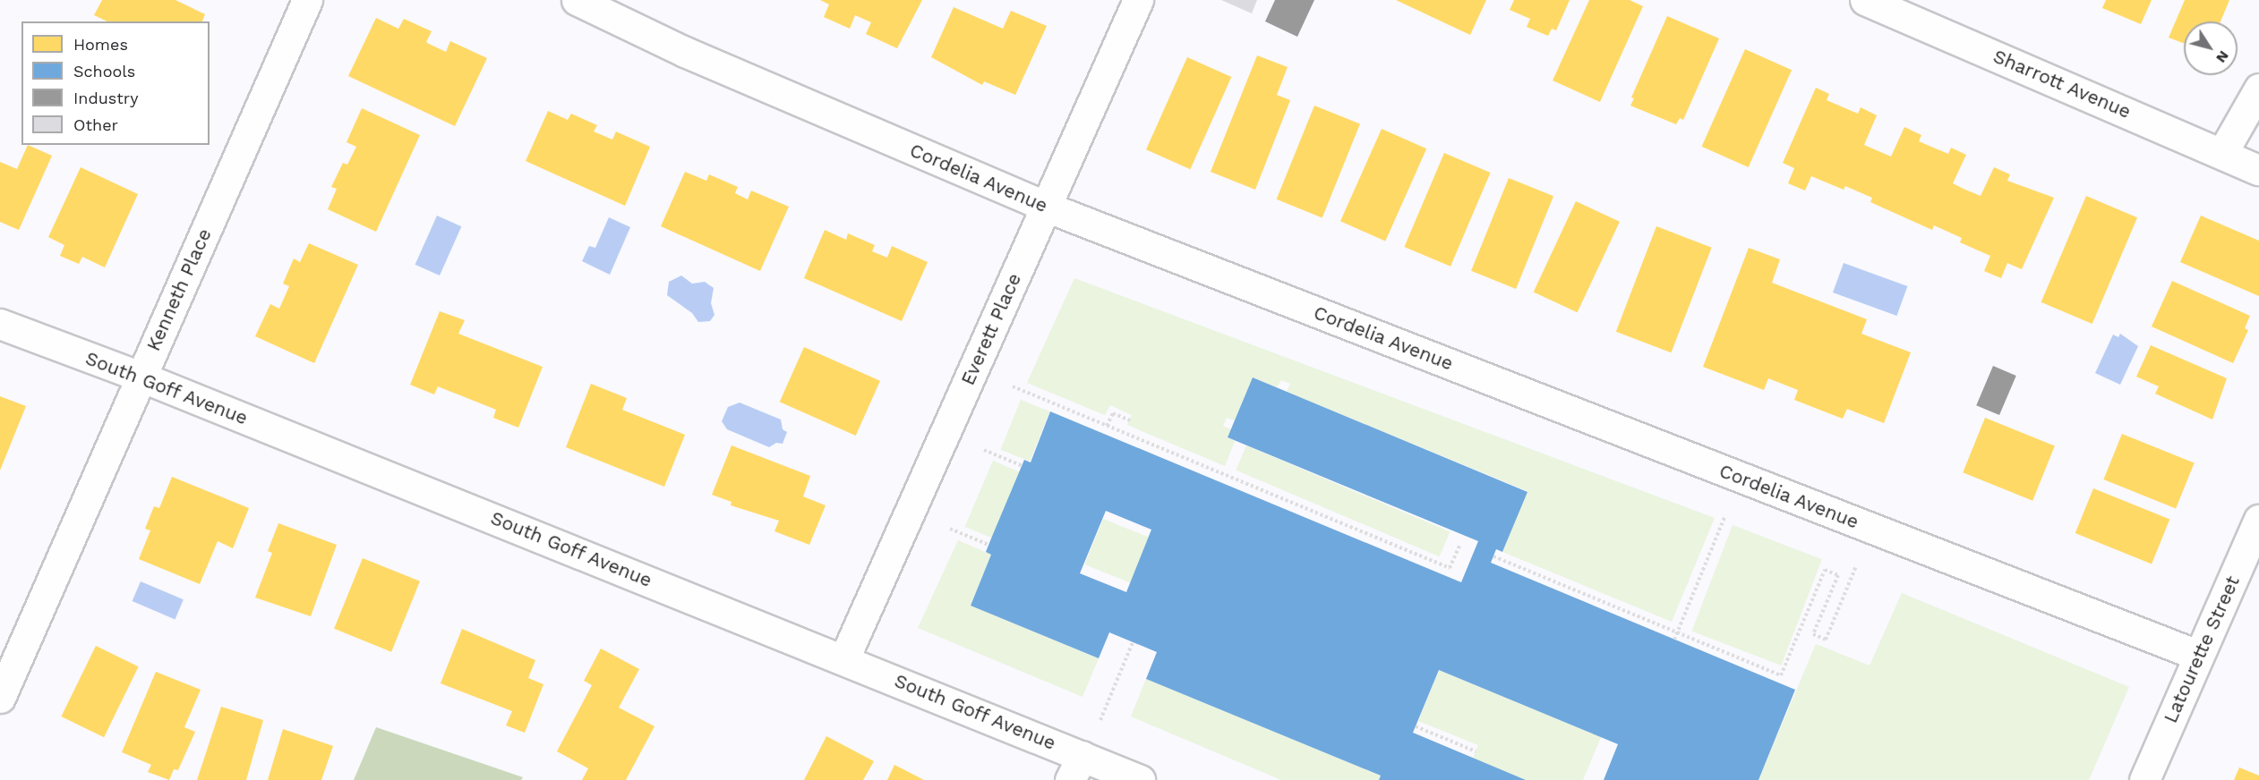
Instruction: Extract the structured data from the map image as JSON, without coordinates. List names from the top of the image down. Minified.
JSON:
{"streets":{"street":["Sharrott Avenue","Cordelia Avenue","Kenneth Place","Everett Place","South Goff Avenue","Latourette Street"]},"crossings":[["Cordelia Avenue","Everett Place"],["Cordelia Avenue","Latourette Street"],["Kenneth Place","South Goff Avenue"],["Everett Place","South Goff Avenue"]],"legend":["Homes","Schools","Industry","Other"],"north":"bottom right"}
